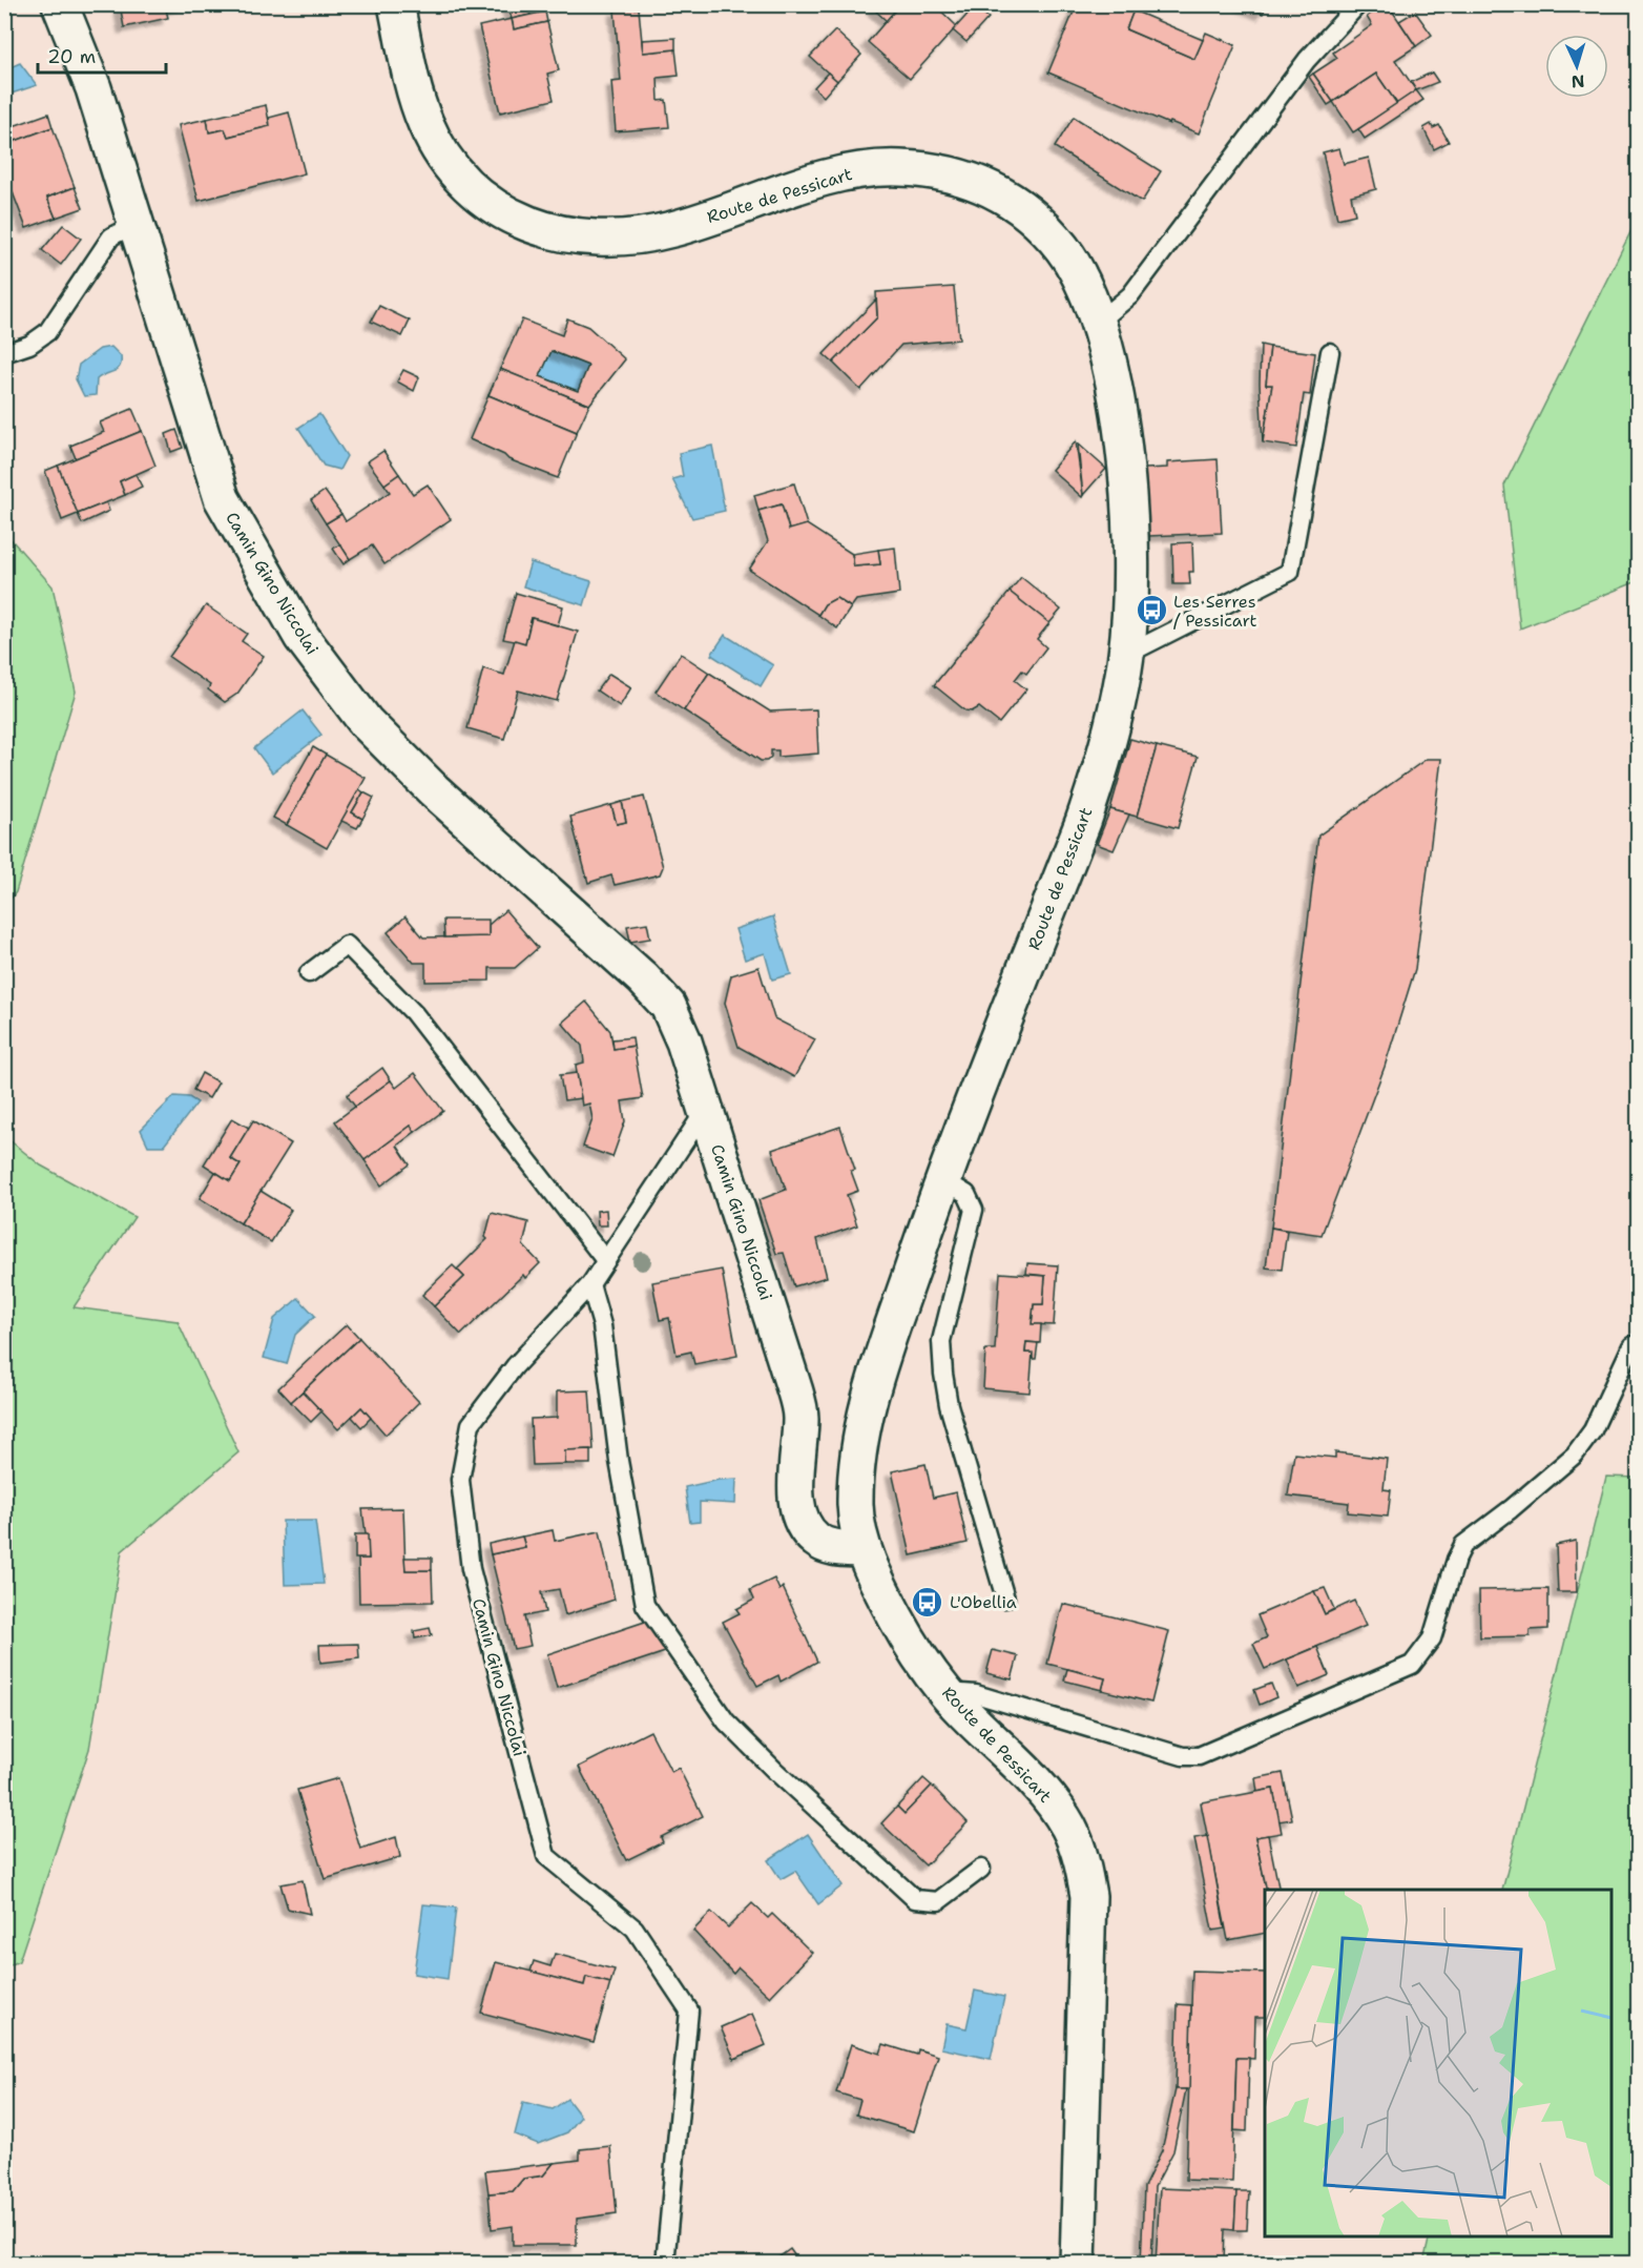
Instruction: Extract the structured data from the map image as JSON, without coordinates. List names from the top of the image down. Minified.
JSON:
{"streets":{"street":["Route de Pessicart","Camin Gino Niccolai"]},"crossings":[["Route de Pessicart","Camin Gino Niccolai"]],"places":{"bus stop":["Les Serres / Pessicart","L'Obellia"]},"scale_bar":"20 m","north":"bottom"}
